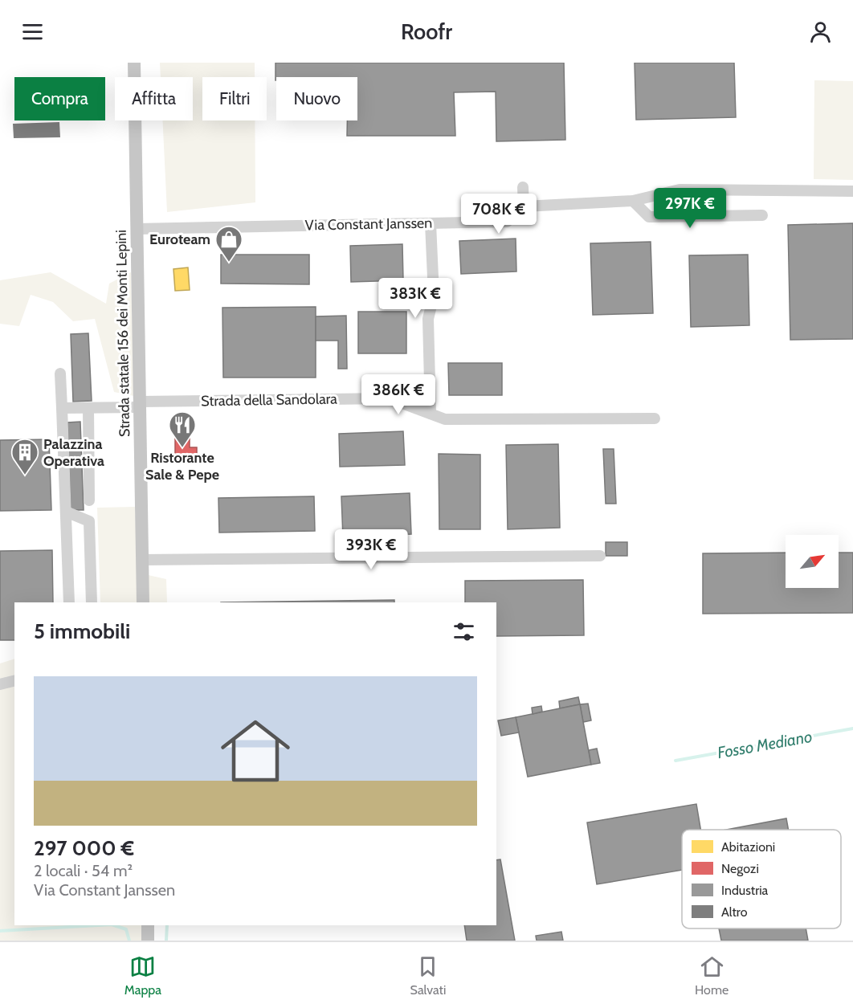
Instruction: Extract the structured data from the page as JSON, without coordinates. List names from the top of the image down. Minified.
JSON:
{"streets":{"main road":["Strada statale 156 dei Monti Lepini"],"street":["Via Constant Janssen","Strada della Sandolara"]},"crossings":[["Via Constant Janssen","Strada statale 156 dei Monti Lepini"],["Strada statale 156 dei Monti Lepini","Strada della Sandolara"]],"water":["Fosso Mediano"],"places":{"shop":["Euroteam"],"restaurant":["Ristorante Sale & Pepe"],"building":["Palazzina Operativa"]},"legend":["Abitazioni","Negozi","Industria","Altro"],"north":"top right","page":{"header":"Roofr","chip":["Compra","Affitta","Filtri","Nuovo"],"price":["297K €","708K €","383K €","386K €","393K €"],"heading":"5 immobili","list":[{"name":"297 000 €","note":"2 locali · 54 m² · Via Constant Janssen"}],"tabs":["Mappa","Salvati","Home"]}}
